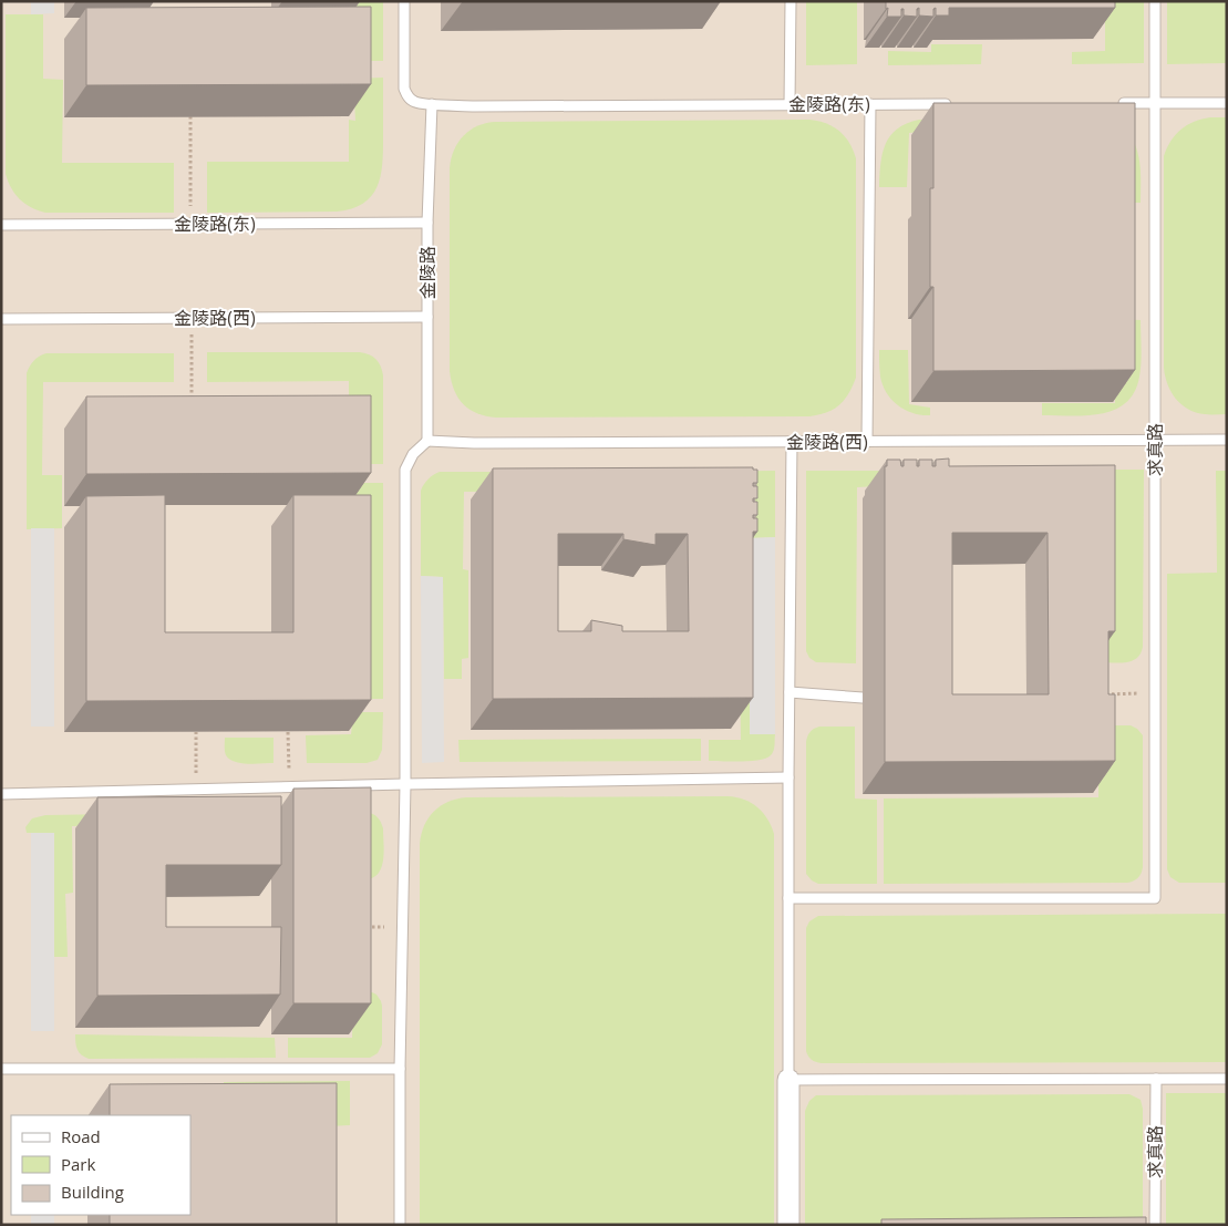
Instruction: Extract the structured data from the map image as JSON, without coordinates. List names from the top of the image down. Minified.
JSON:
{"streets":{"lane":["金陵路(东)","金陵路","金陵路(西)","求真路"]},"crossings":[["金陵路(东)","金陵路"],["金陵路","金陵路(西)"],["金陵路(西)","求真路"]],"legend":["Road","Park","Building"]}
